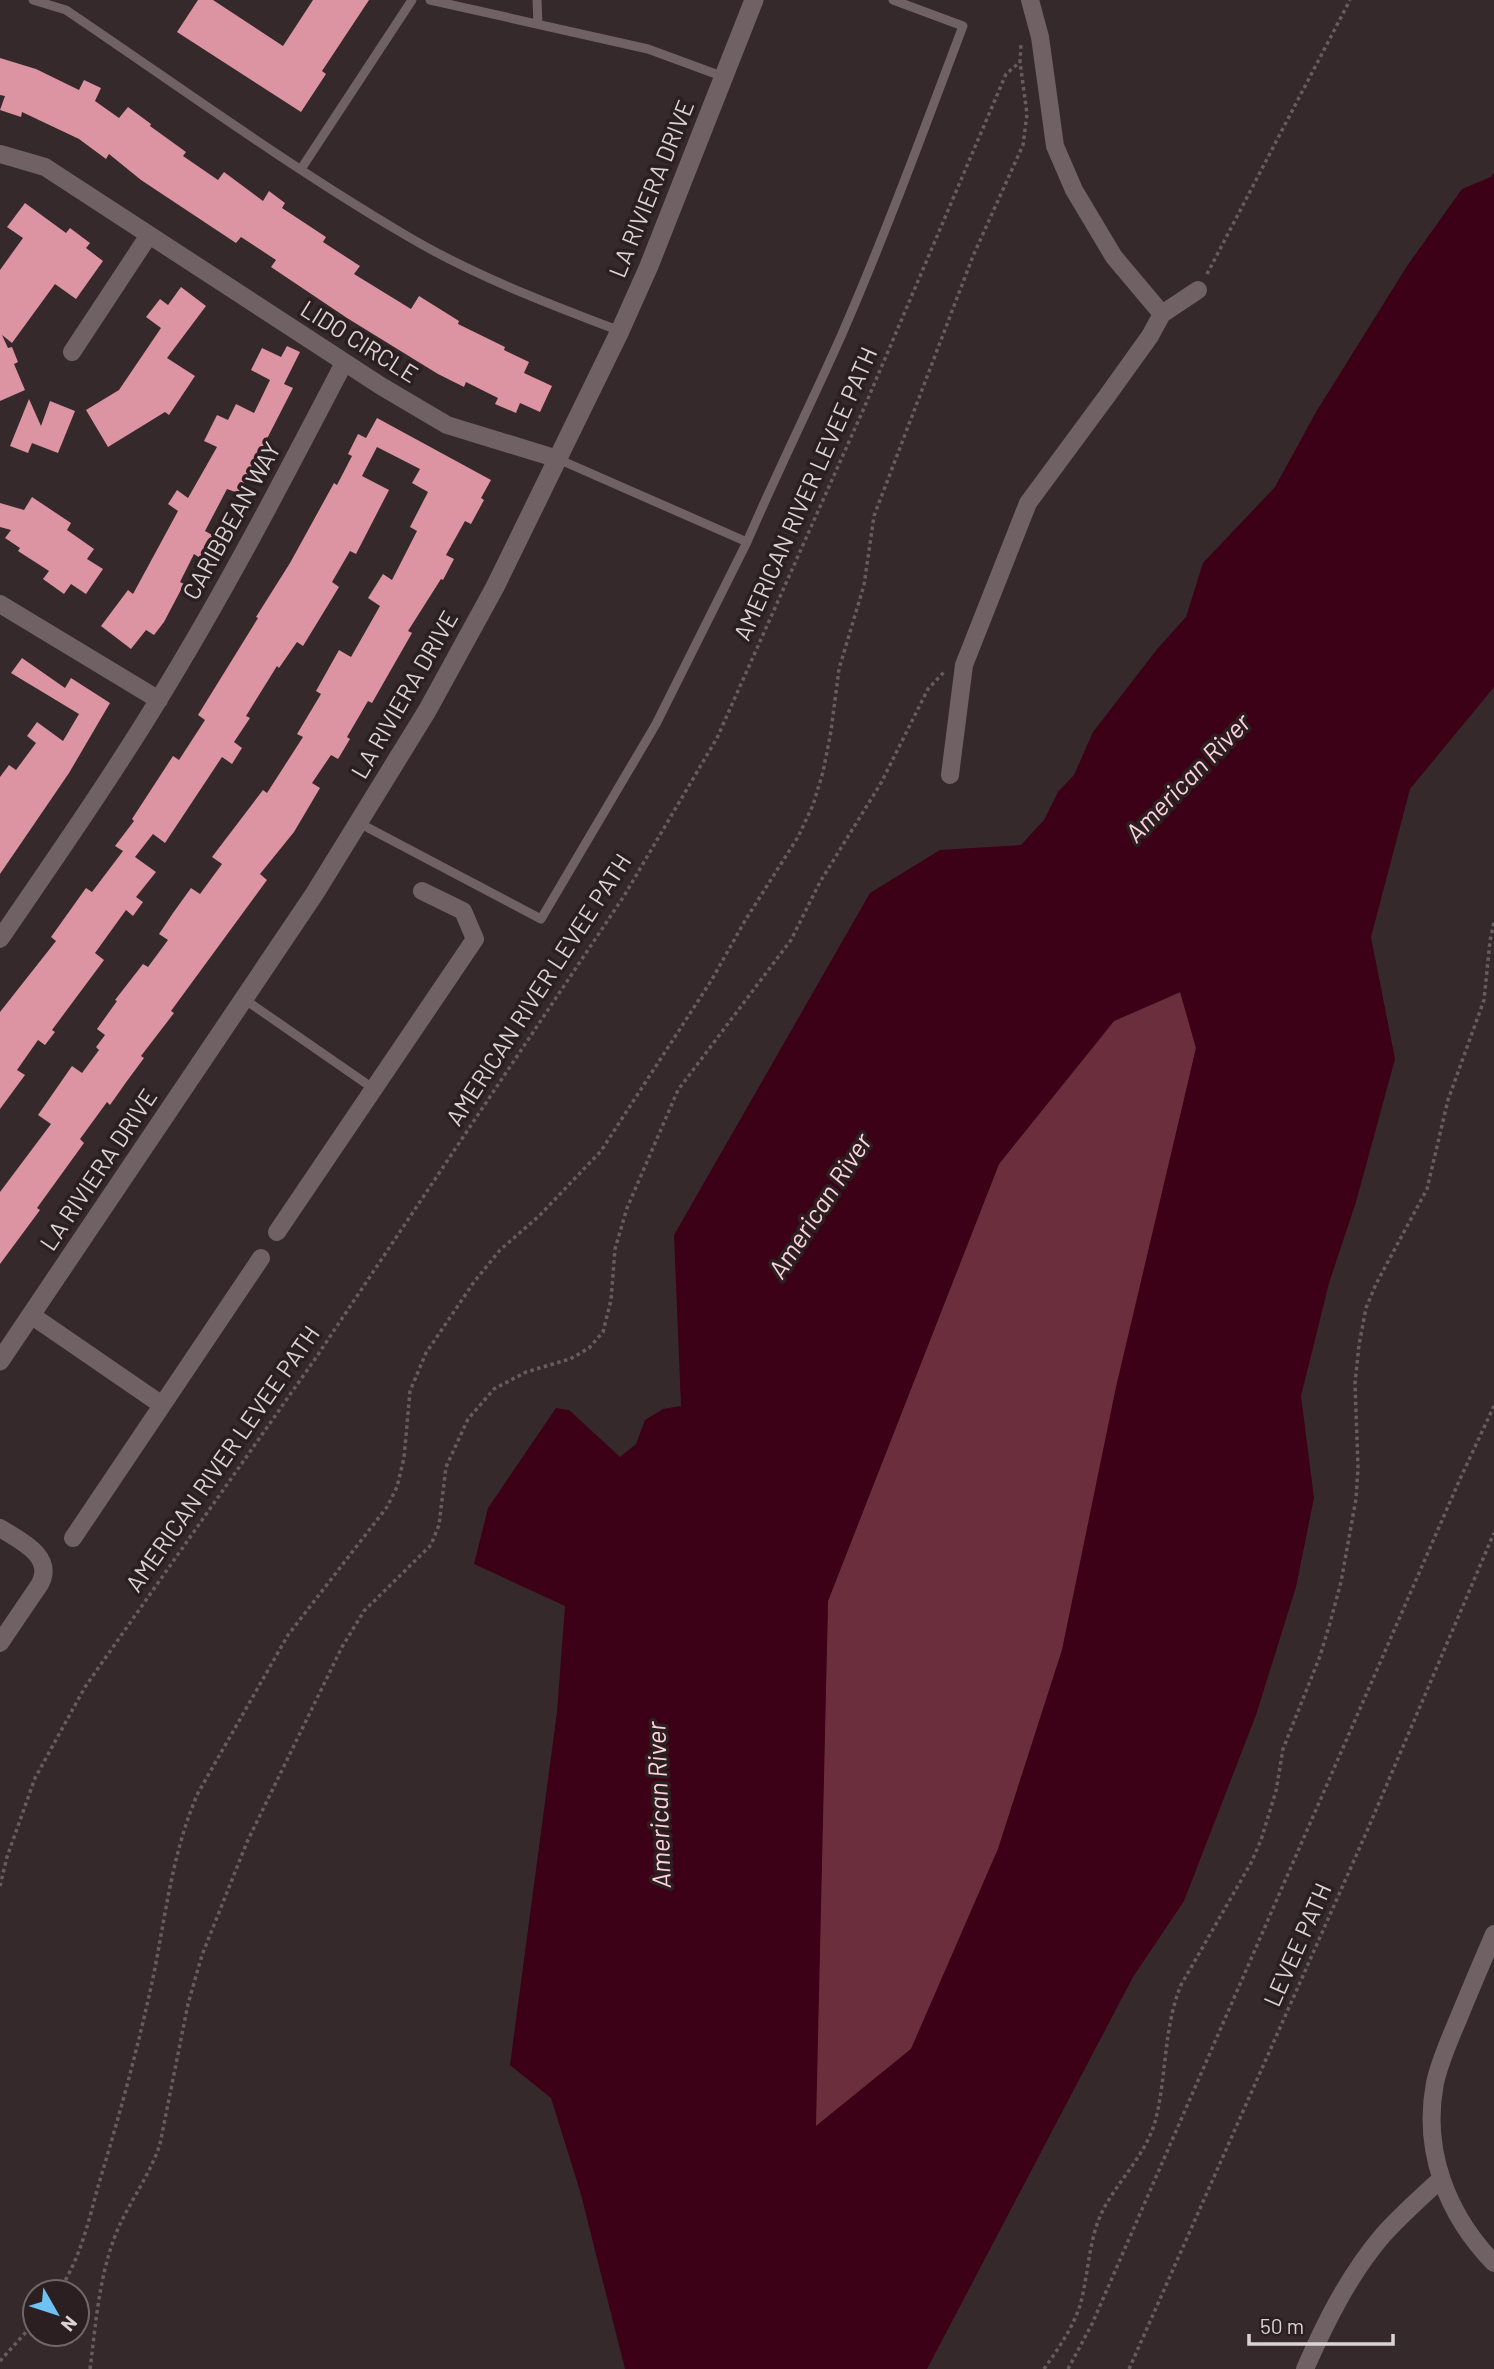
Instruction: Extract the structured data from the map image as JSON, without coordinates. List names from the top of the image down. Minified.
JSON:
{"streets":{"street":["LA RIVIERA DRIVE","LIDO CIRCLE","CARIBBEAN WAY"],"path":["AMERICAN RIVER LEVEE PATH","LEVEE PATH"]},"crossings":[["LA RIVIERA DRIVE","LIDO CIRCLE"],["LIDO CIRCLE","CARIBBEAN WAY"]],"water":["American River"],"scale_bar":"50 m","north":"bottom right"}
